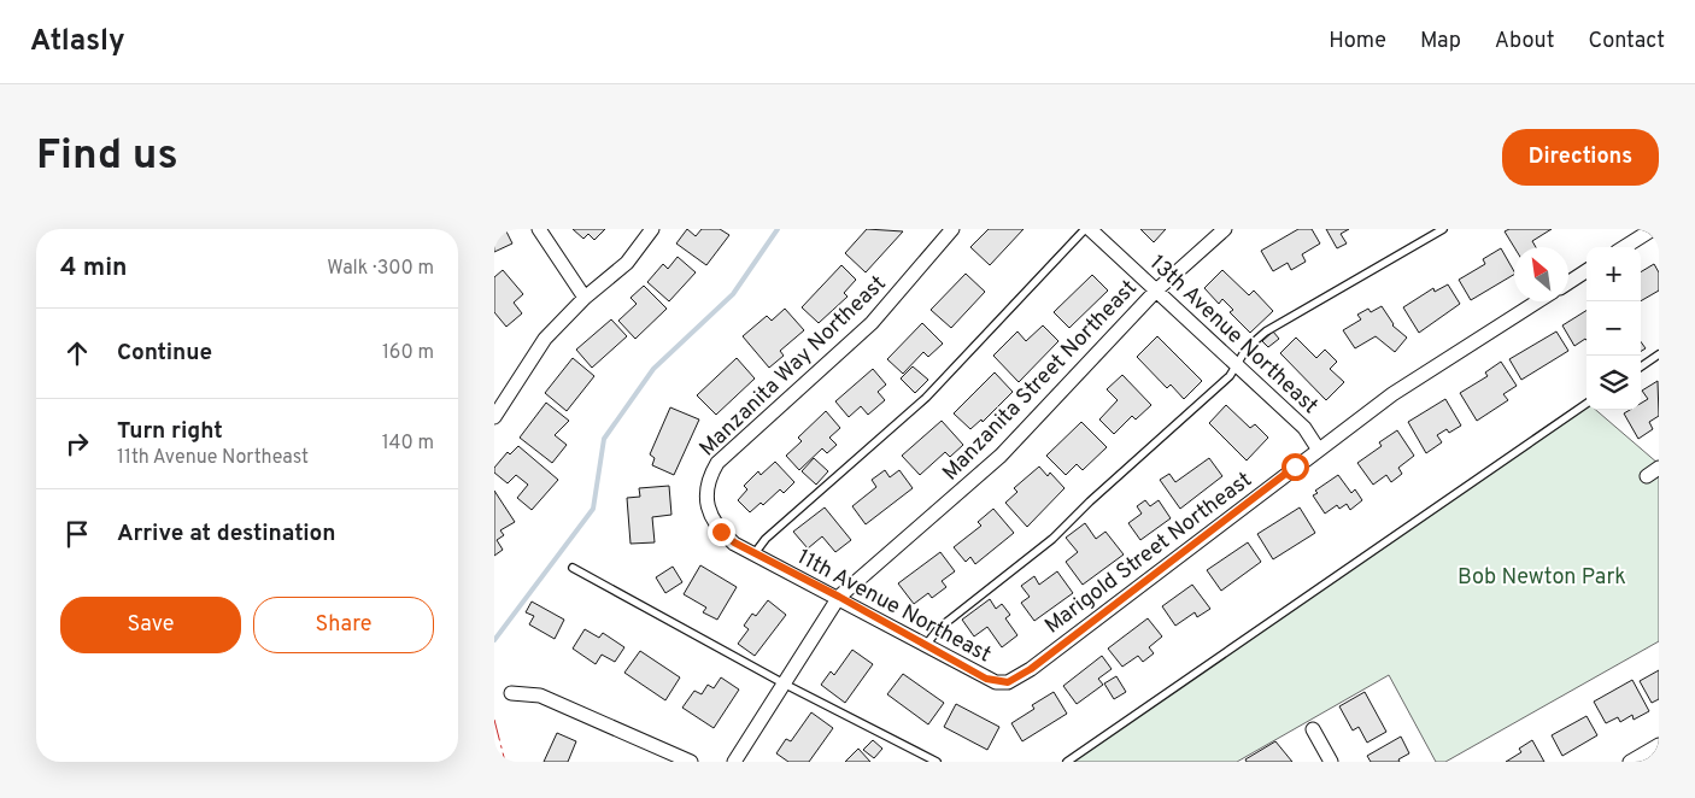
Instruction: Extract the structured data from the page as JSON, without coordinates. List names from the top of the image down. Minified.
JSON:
{"streets":{"street":["13th Avenue Northeast","Manzanita Way Northeast","Manzanita Street Northeast","Marigold Street Northeast","11th Avenue Northeast"]},"crossings":[["13th Avenue Northeast","Manzanita Street Northeast"],["13th Avenue Northeast","Marigold Street Northeast"],["Manzanita Way Northeast","11th Avenue Northeast"],["Manzanita Street Northeast","11th Avenue Northeast"],["Marigold Street Northeast","11th Avenue Northeast"]],"parks":["Bob Newton Park"],"north":"top left","page":{"header":"Atlasly","nav":["Home","Map","About","Contact"],"buttons":["Directions",["Save","Share"]],"title":"Find us","heading":["4 min","Walk · 300 m"],"map_buttons":["+","−"],"list":[["Continue","160 m"],["Turn right","11th Avenue Northeast","140 m"],"Arrive at destination"]}}
